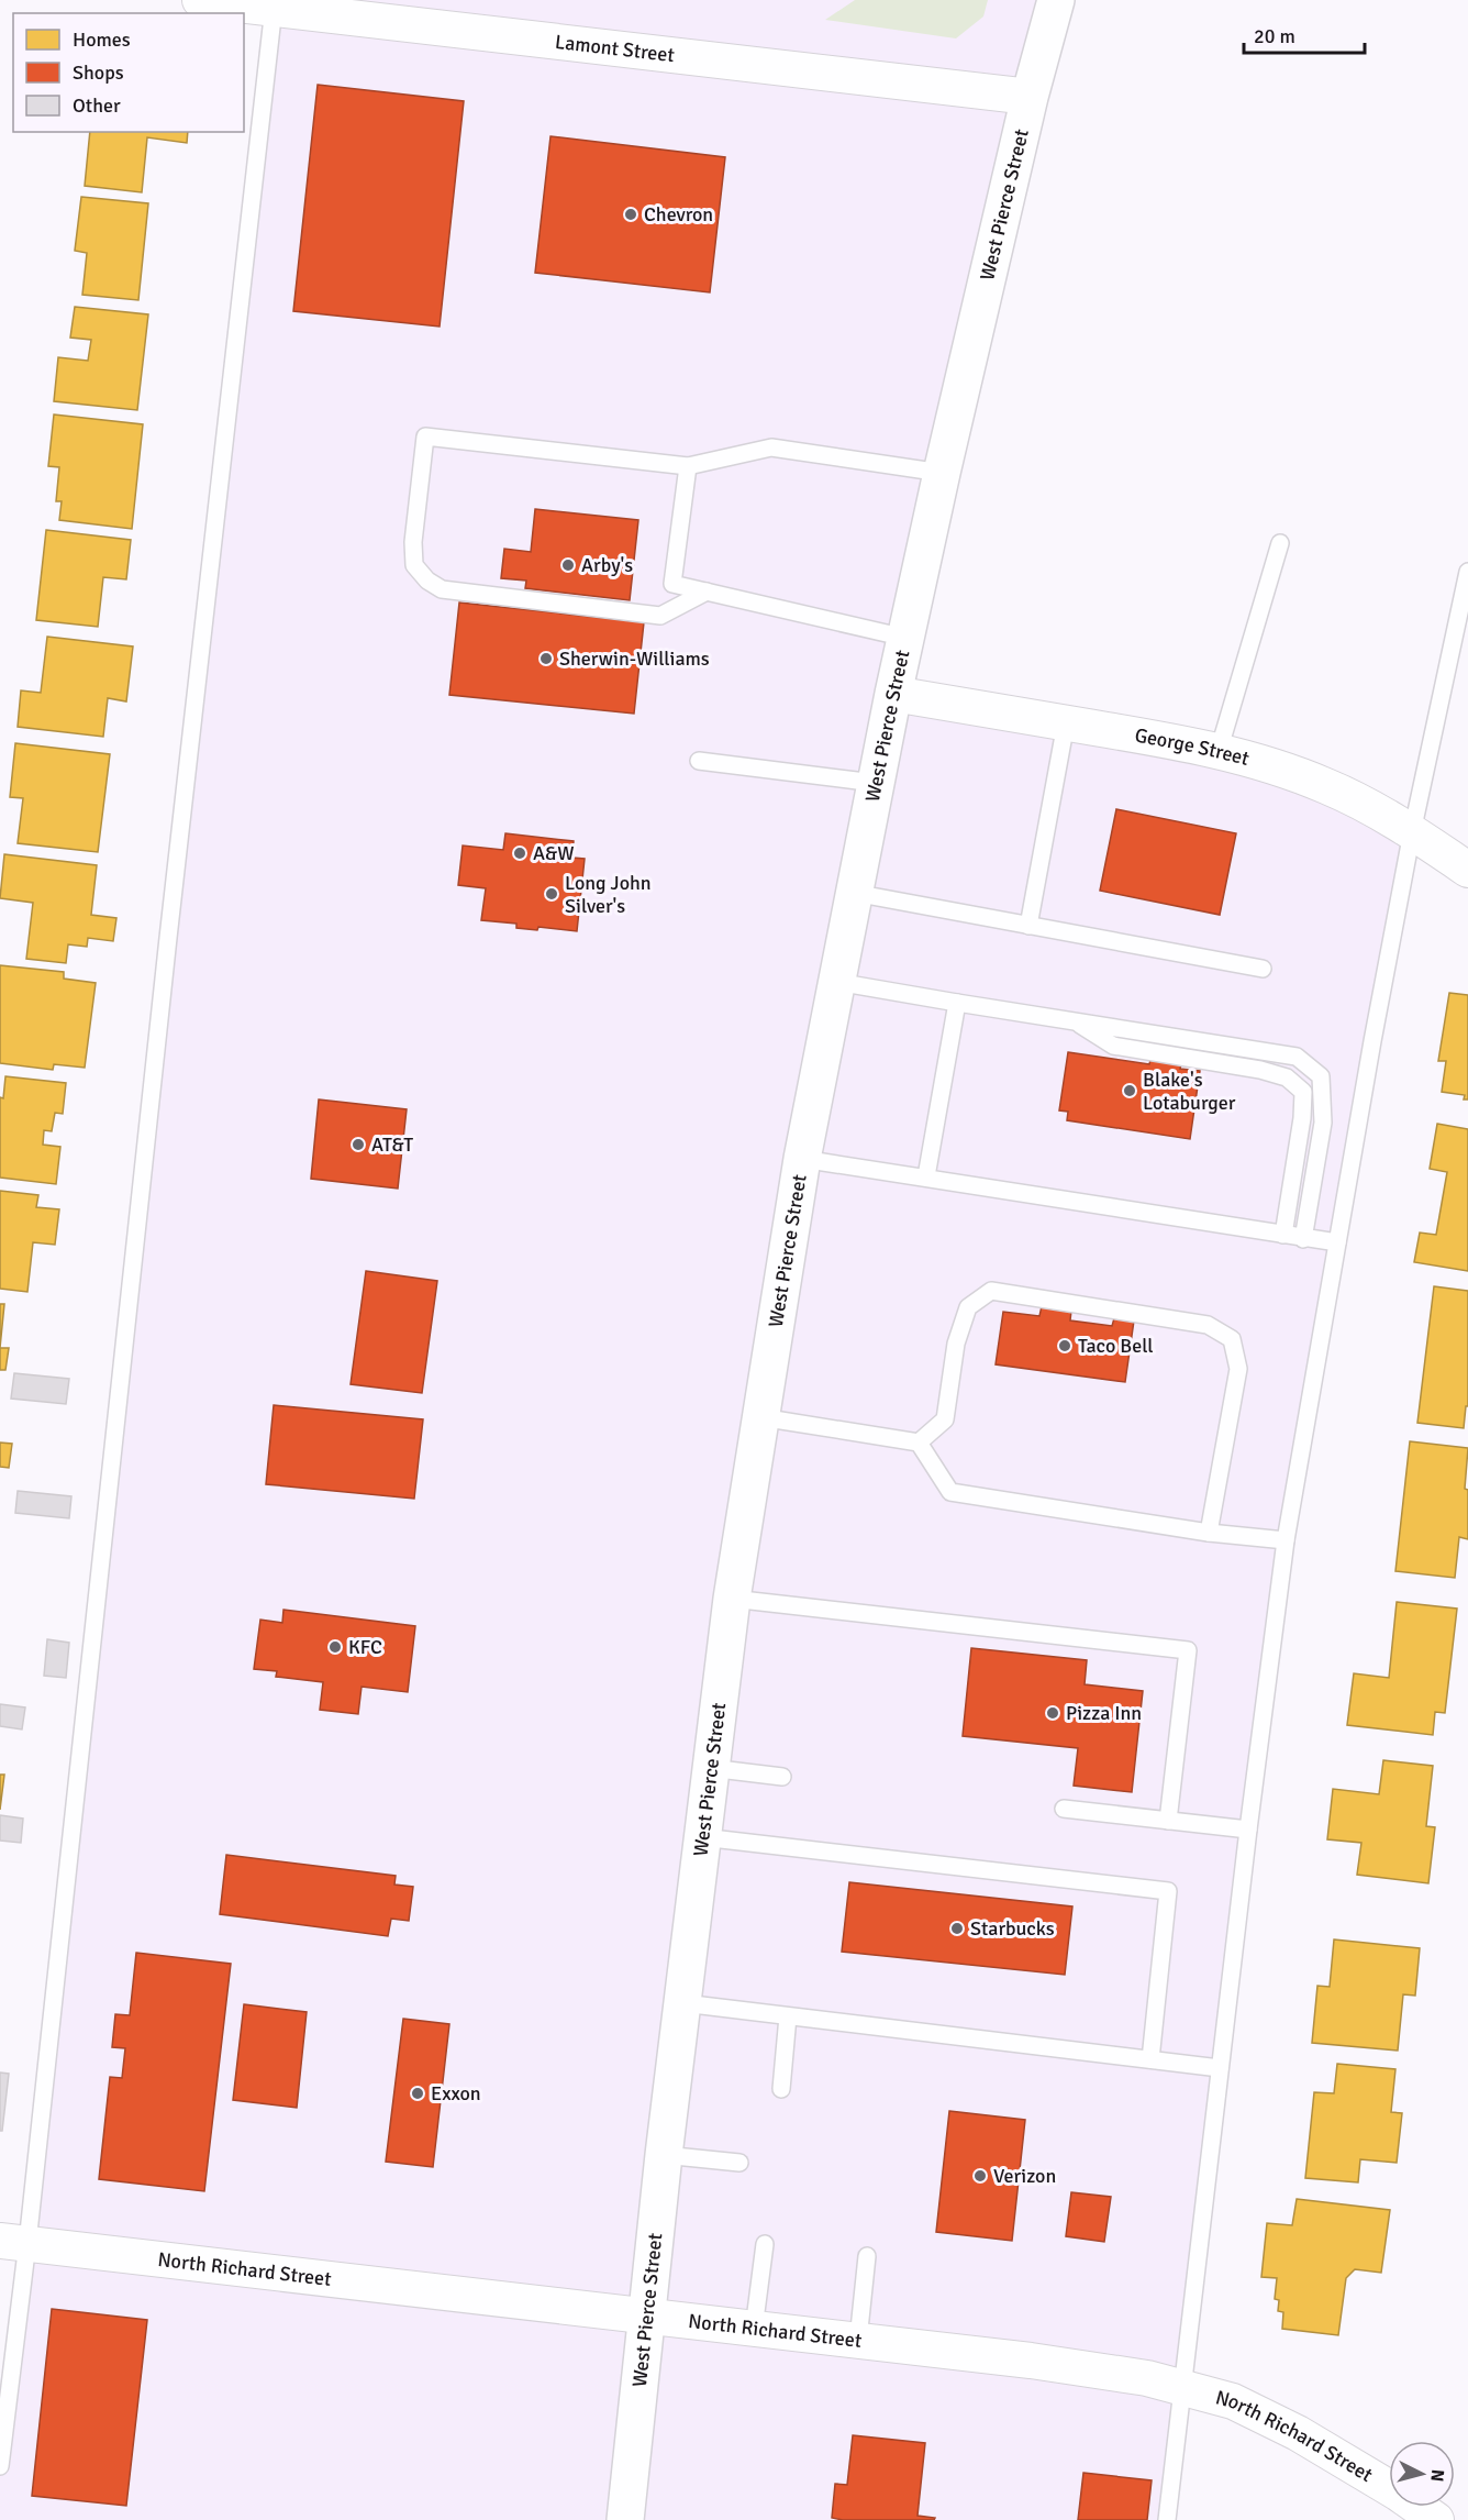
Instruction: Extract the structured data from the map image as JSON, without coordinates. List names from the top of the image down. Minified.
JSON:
{"streets":{"highway":["West Pierce Street"],"street":["Lamont Street","George Street","North Richard Street"]},"crossings":[["Lamont Street","West Pierce Street"],["West Pierce Street","George Street"],["West Pierce Street","North Richard Street"]],"places":["Chevron","Arby's","Sherwin-Williams","A&W","Long John Silver's","Blake's Lotaburger","AT&T","Taco Bell","KFC","Pizza Inn","Starbucks","Exxon","Verizon"],"legend":["Homes","Shops","Other"],"scale_bar":"20 m","north":"right"}
